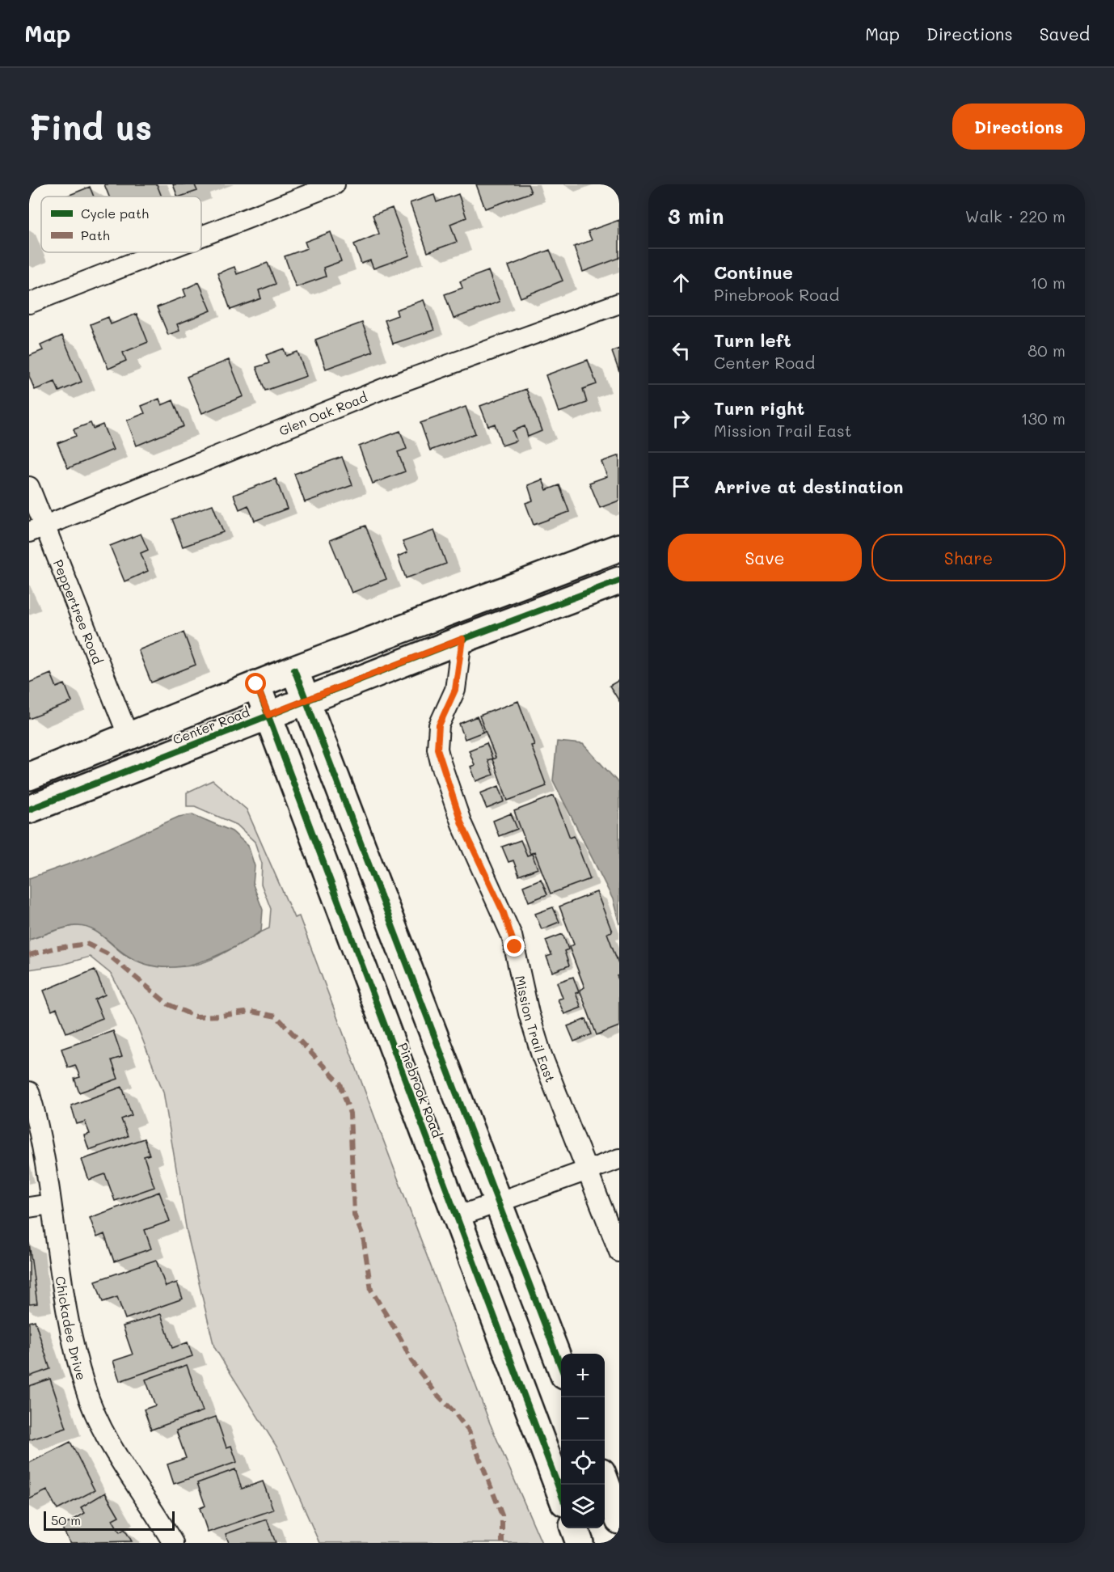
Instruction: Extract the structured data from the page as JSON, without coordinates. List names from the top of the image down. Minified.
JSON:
{"streets":{"street":["Glen Oak Road","Peppertree Road","Center Road","Mission Trail East","Pinebrook Road","Chickadee Drive"]},"crossings":[["Glen Oak Road","Peppertree Road"],["Peppertree Road","Center Road"],["Center Road","Mission Trail East"],["Center Road","Pinebrook Road"]],"legend":["Cycle path","Path"],"scale_bar":"50 m","page":{"header":"Map","nav":["Map","Directions","Saved"],"buttons":["Directions",["Save","Share"]],"title":"Find us","heading":["3 min","Walk · 220 m"],"list":[["Continue","Pinebrook Road","10 m"],["Turn left","Center Road","80 m"],["Turn right","Mission Trail East","130 m"],"Arrive at destination"],"map_buttons":["+","−"],"scale":"50 m"}}
